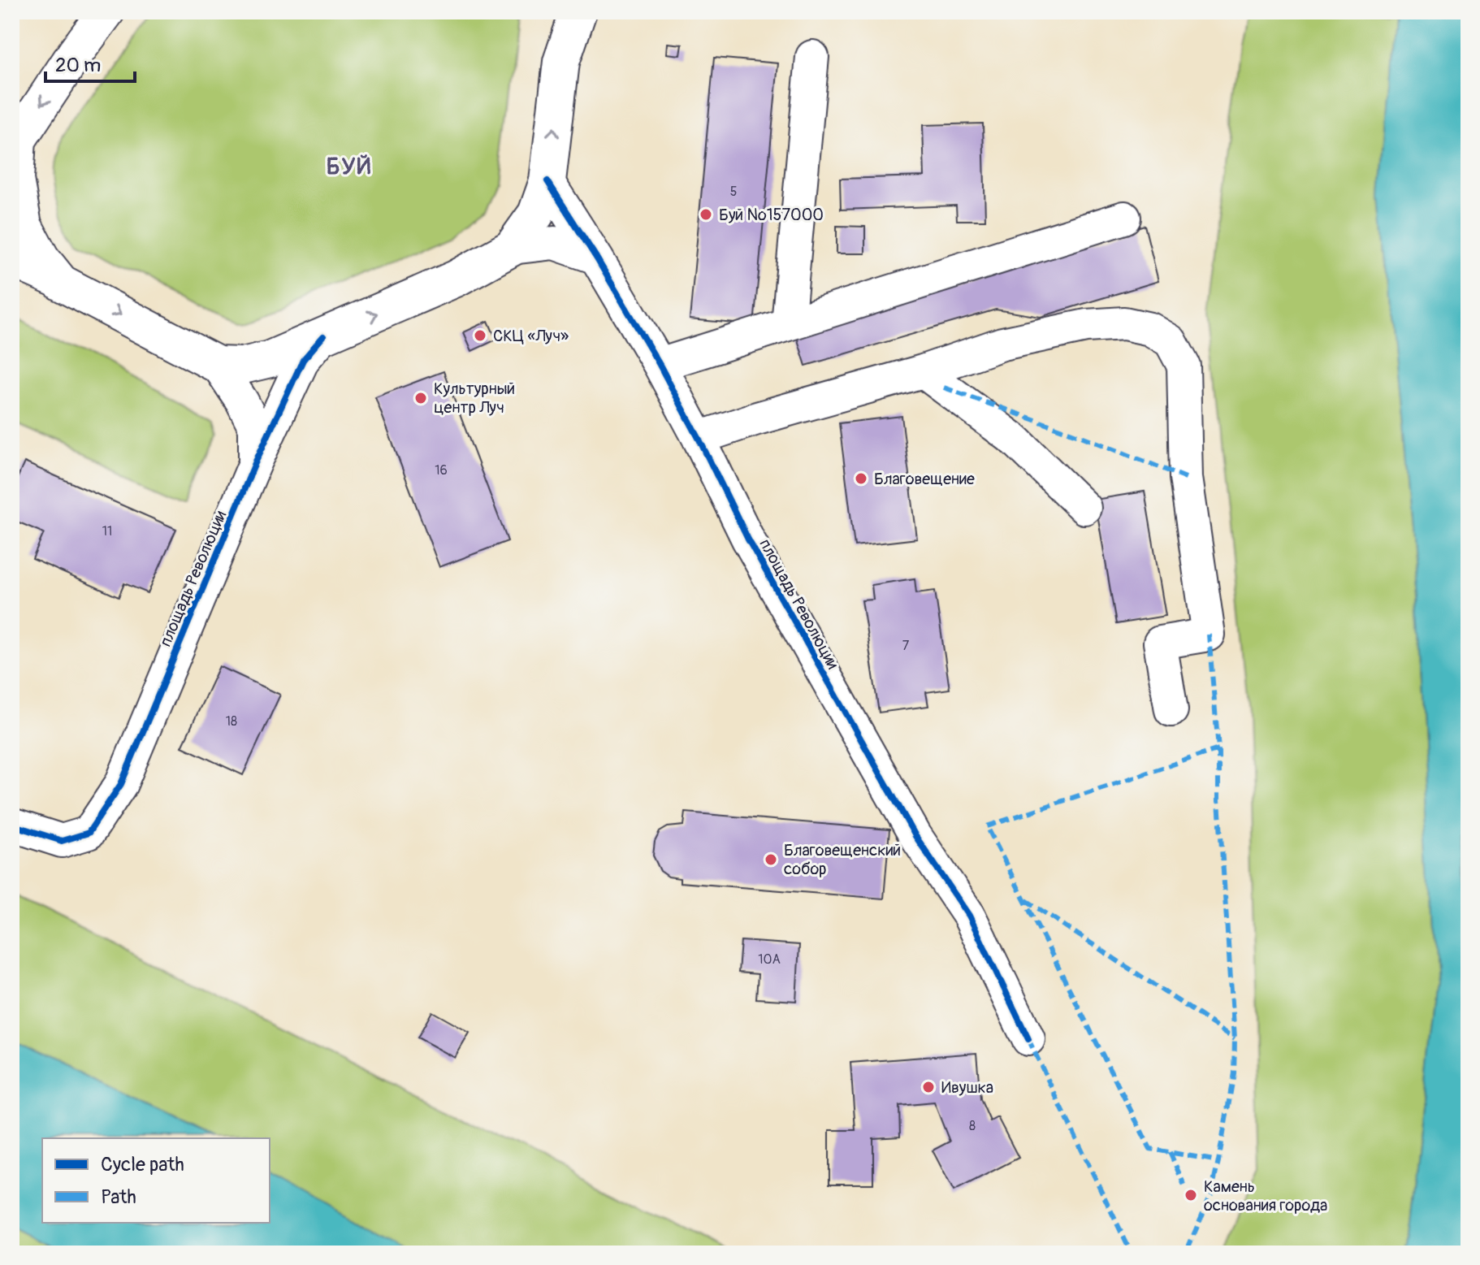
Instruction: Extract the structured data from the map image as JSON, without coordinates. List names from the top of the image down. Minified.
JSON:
{"streets":{"main road":["площадь Революции"]},"districts":["БУЙ"],"places":["Буй №157000","СКЦ «Луч»","Культурный центр Луч","Благовещение","Благовещенский собор","Ивушка","Камень основания города"],"house_numbers":["5","16","11","7","18","10А","8"],"legend":["Cycle path","Path"],"scale_bar":"20 m"}
